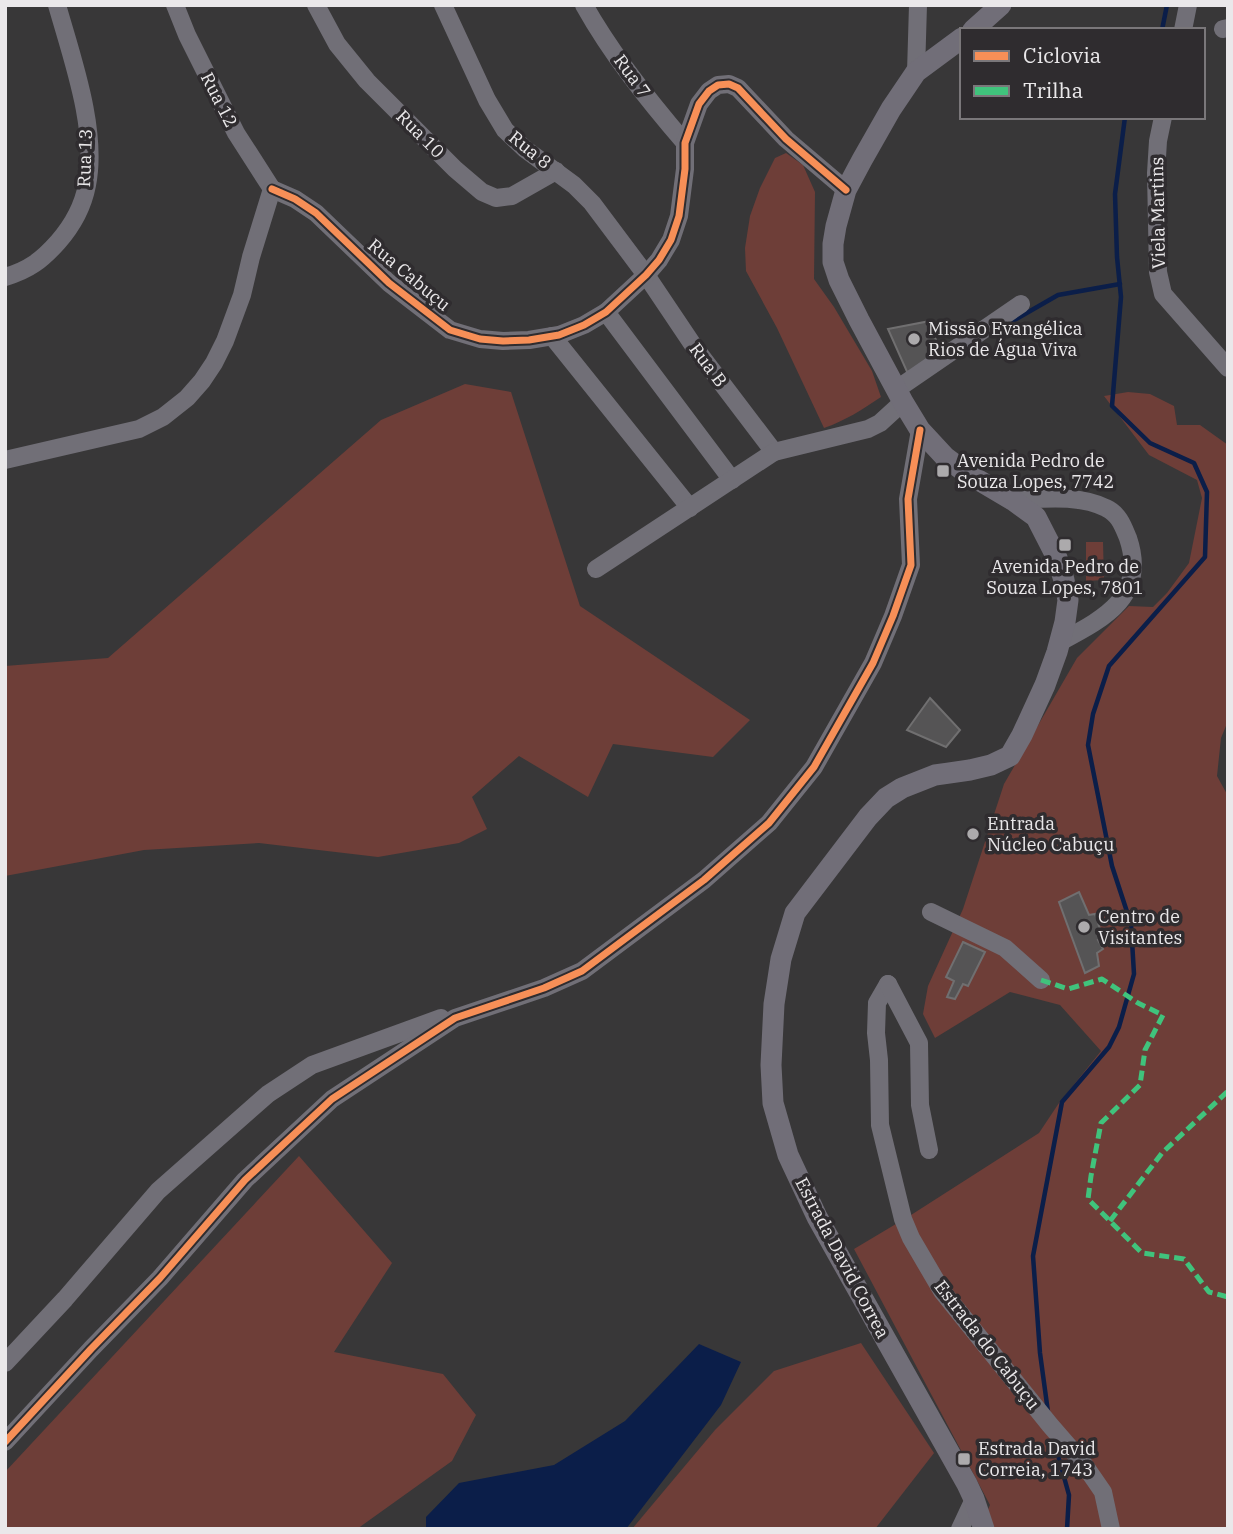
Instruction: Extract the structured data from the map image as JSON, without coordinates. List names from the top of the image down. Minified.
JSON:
{"streets":{"main road":["Estrada David Correa"],"street":["Rua 7","Rua 12","Rua 10","Rua 8","Rua 13","Viela Martins","Rua Cabuçu","Rua B","Estrada do Cabuçu"]},"crossings":[["Rua 7","Rua Cabuçu"],["Rua 12","Rua Cabuçu"],["Rua 10","Rua 8"],["Rua 8","Rua Cabuçu"],["Rua 8","Rua B"],["Rua Cabuçu","Rua B"]],"places":{"other":["Missão Evangélica Rios de Água Viva","Entrada Núcleo Cabuçu","Centro de Visitantes"],"transit":["Avenida Pedro de Souza Lopes, 7742","Avenida Pedro de Souza Lopes, 7801","Estrada David Correia, 1743"]},"legend":["Ciclovia","Trilha"]}
